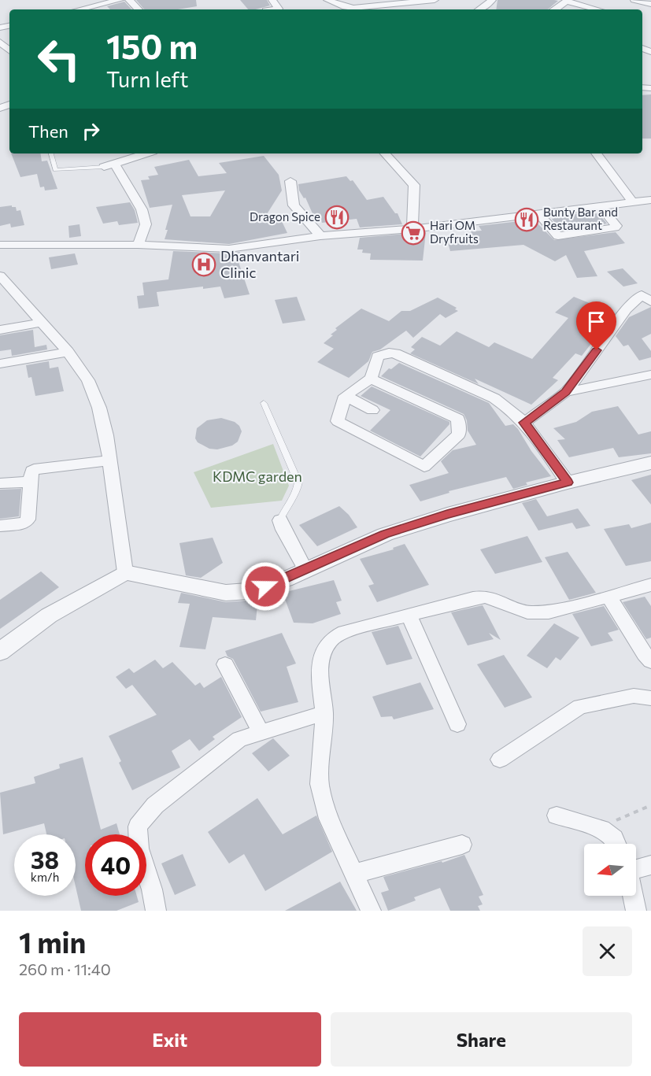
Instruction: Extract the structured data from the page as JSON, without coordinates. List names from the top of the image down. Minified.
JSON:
{"parks":["KDMC garden"],"places":{"restaurant":["Dragon Spice","Bunty Bar and Restaurant"],"supermarket":["Hari OM Dryfruits"],"hospital":["Dhanvantari Clinic"]},"north":"left","page":{"turn":["150 m","Turn left"],"then":"Then","speed":"38 km/h","limit":"40","heading":["1 min","260 m · 11:40"],"buttons":["Exit","Share"]}}
